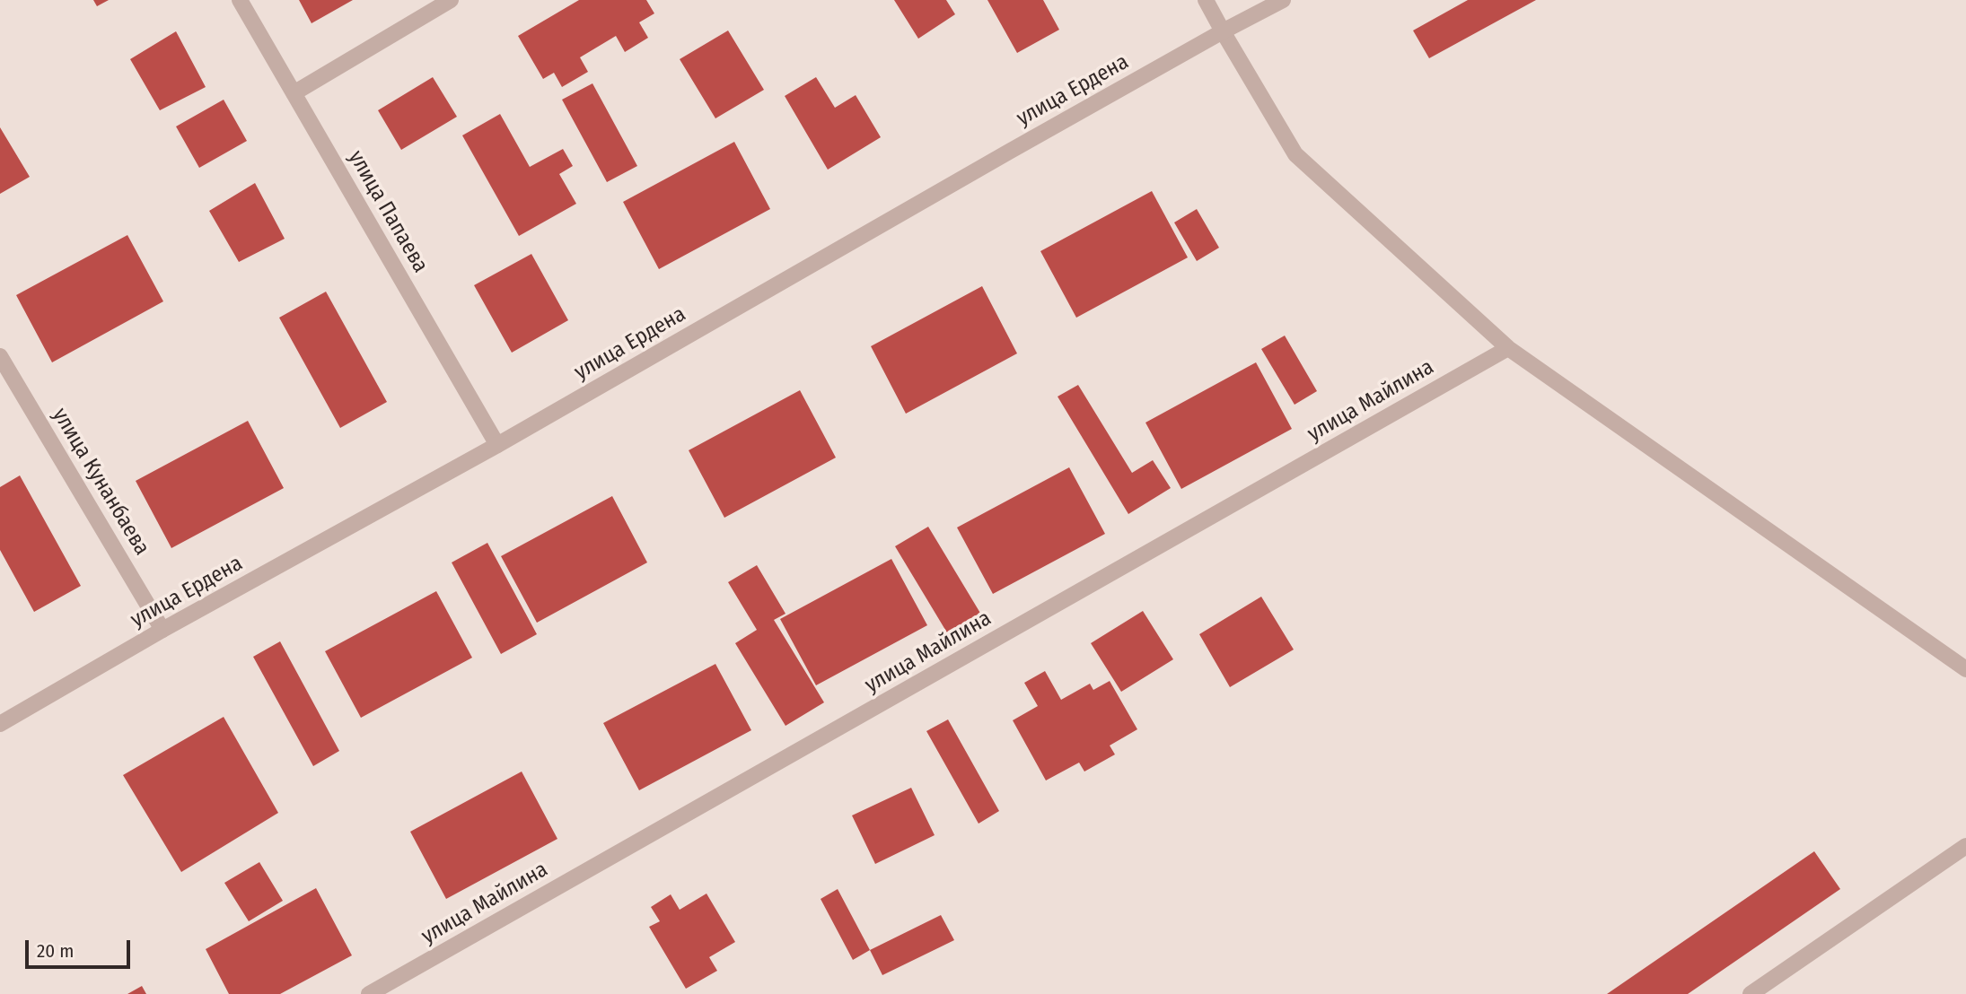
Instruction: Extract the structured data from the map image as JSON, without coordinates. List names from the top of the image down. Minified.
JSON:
{"streets":{"street":["улица Ердена","улица Папаева","улица Майлина","улица Кунанбаева"]},"crossings":[["улица Ердена","улица Папаева"],["улица Ердена","улица Кунанбаева"]],"scale_bar":"20 m"}
